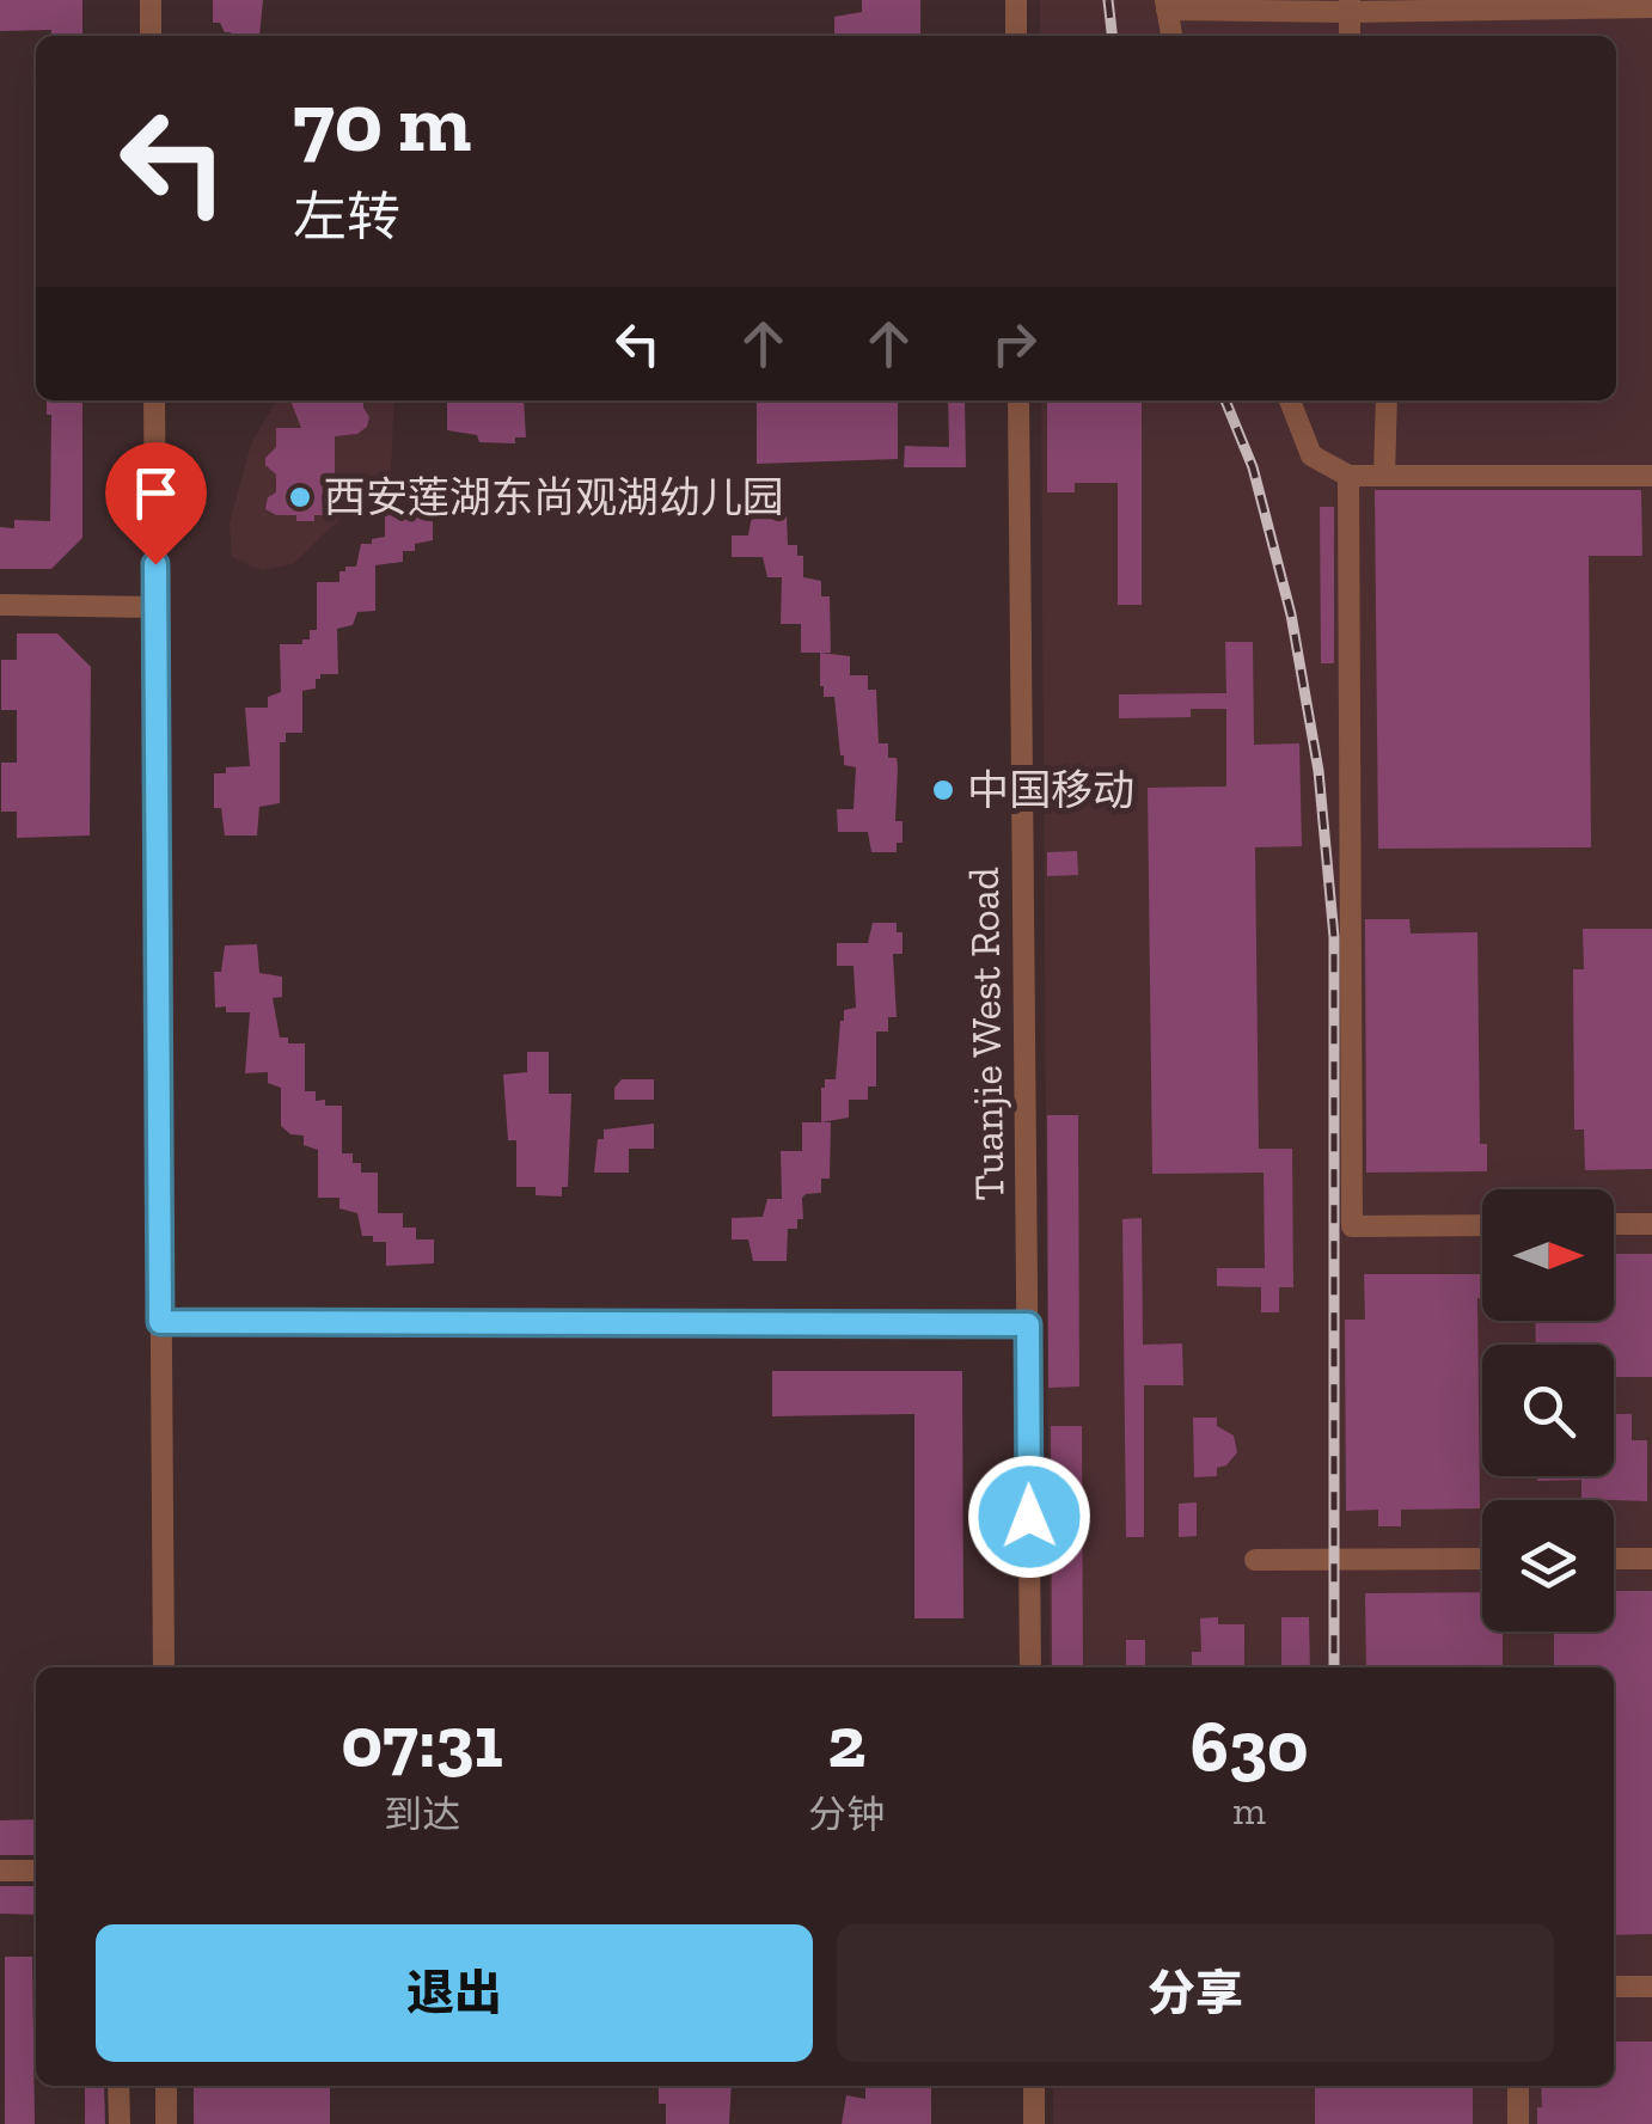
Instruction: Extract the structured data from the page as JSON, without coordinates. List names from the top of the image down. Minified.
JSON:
{"streets":{"street":["Tuanjie West Road"]},"places":["西安莲湖东尚观湖幼儿园","中国移动"],"north":"right","page":{"turn":["70 m","左转"],"eta":["07:31","到达","2","分钟","630","m"],"buttons":["退出","分享"]}}
